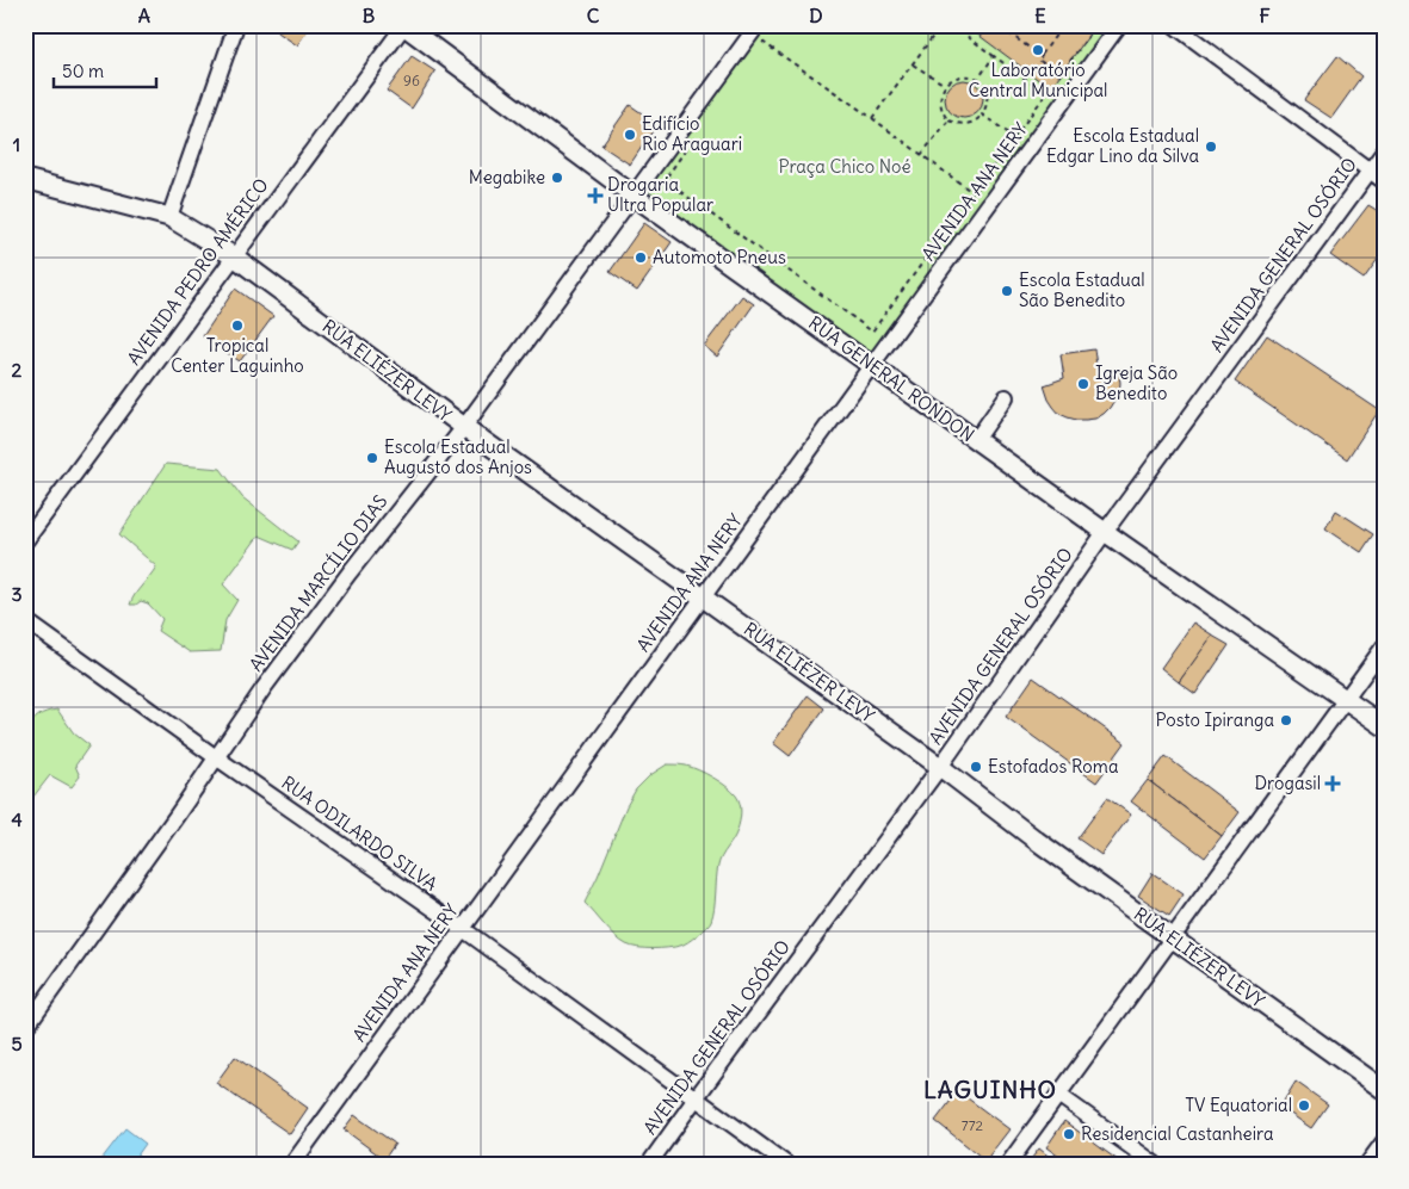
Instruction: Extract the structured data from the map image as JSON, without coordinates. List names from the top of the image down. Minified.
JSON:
{"streets":{"main road":["RUA ELIÉZER LEVY","RUA GENERAL RONDON"],"street":["AVENIDA ANA NERY","AVENIDA GENERAL OSÓRIO","AVENIDA PEDRO AMÉRICO","AVENIDA MARCÍLIO DIAS","RUA ODILARDO SILVA"]},"crossings":[["AVENIDA ANA NERY","RUA ELIÉZER LEVY"],["AVENIDA ANA NERY","RUA GENERAL RONDON"],["AVENIDA ANA NERY","RUA ODILARDO SILVA"],["AVENIDA GENERAL OSÓRIO","RUA ELIÉZER LEVY"],["AVENIDA GENERAL OSÓRIO","RUA GENERAL RONDON"],["AVENIDA GENERAL OSÓRIO","RUA ODILARDO SILVA"],["AVENIDA PEDRO AMÉRICO","RUA ELIÉZER LEVY"],["AVENIDA PEDRO AMÉRICO","RUA GENERAL RONDON"],["RUA ELIÉZER LEVY","AVENIDA MARCÍLIO DIAS"],["RUA GENERAL RONDON","AVENIDA MARCÍLIO DIAS"],["AVENIDA MARCÍLIO DIAS","RUA ODILARDO SILVA"]],"districts":["LAGUINHO"],"parks":["Praça Chico Noé"],"places":{"other":["Laboratório Central Municipal","Edifício Rio Araguari","Escola Estadual Edgar Lino da Silva","Megabike","Automoto Pneus","Escola Estadual São Benedito","Tropical Center Laguinho","Igreja São Benedito","Escola Estadual Augusto dos Anjos","Posto Ipiranga","Estofados Roma","TV Equatorial","Residencial Castanheira"],"health":["Drogaria Ultra Popular","Drogasil"]},"house_numbers":["96","772"],"scale_bar":"50 m","grid":{"columns":["A","B","C","D","E","F"],"rows":["1","2","3","4","5"]}}
